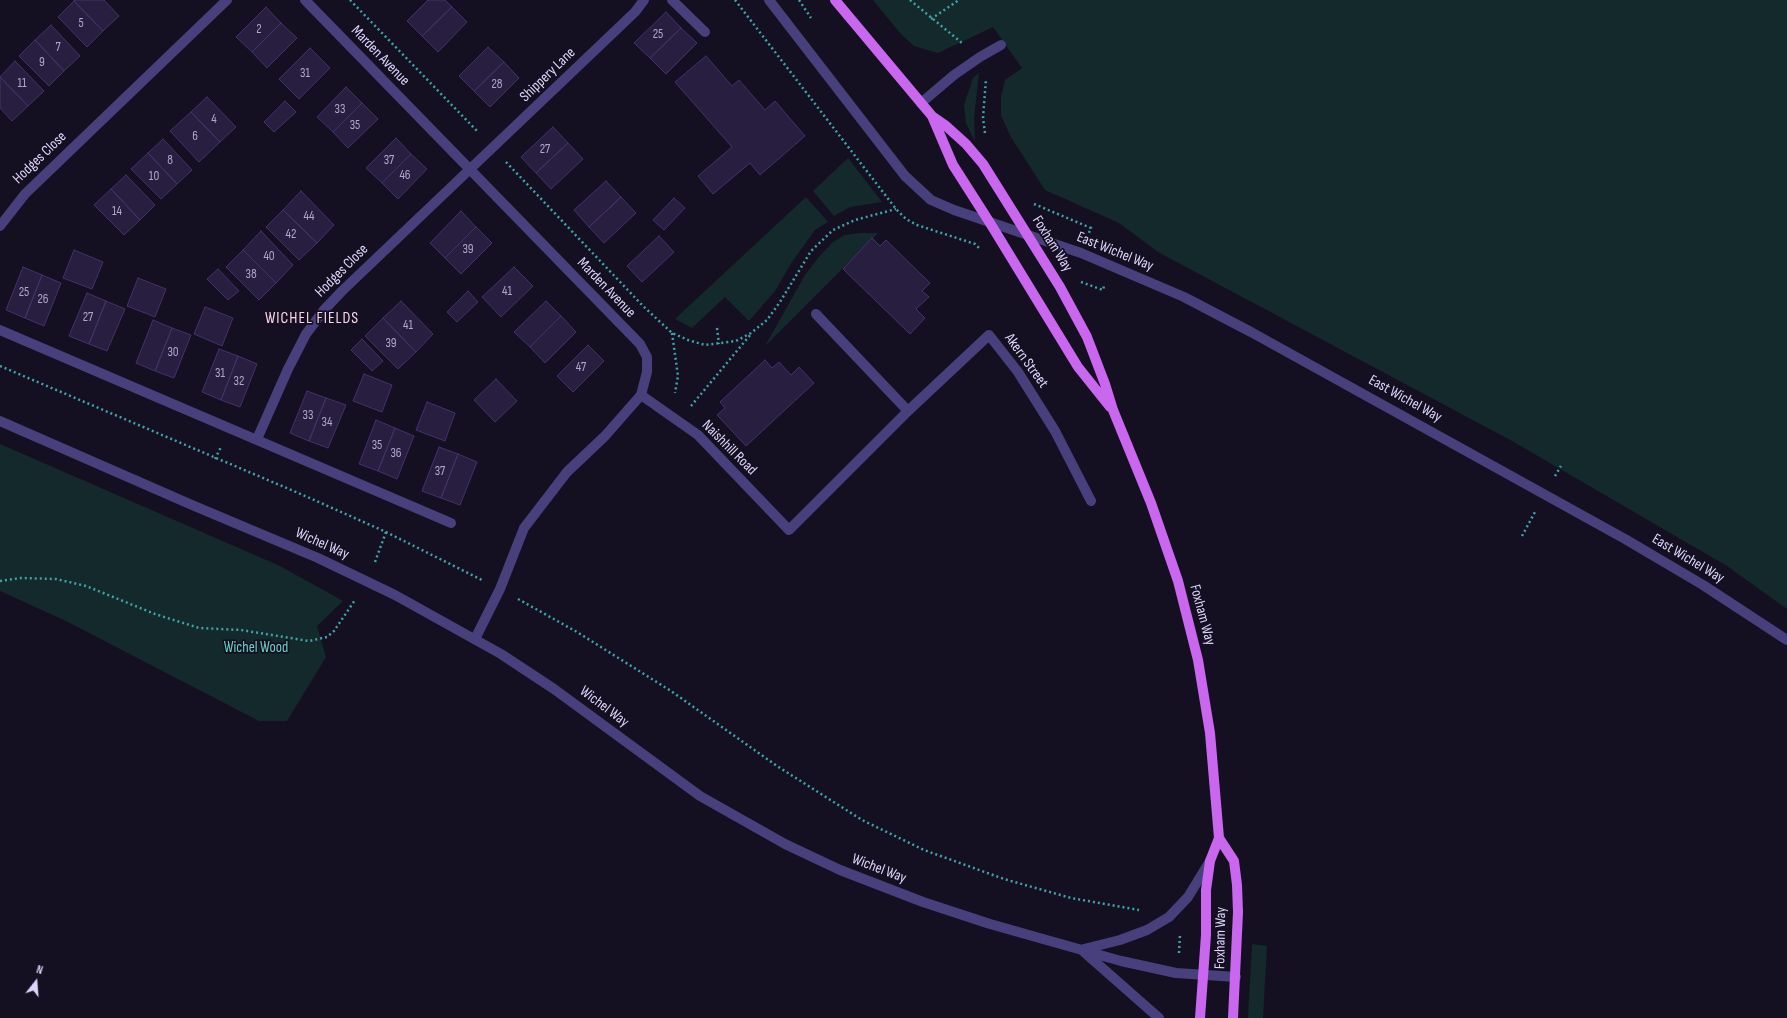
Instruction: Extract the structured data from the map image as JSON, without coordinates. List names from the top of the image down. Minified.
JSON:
{"streets":{"main road":["Foxham Way"],"street":["Marden Avenue","Shippery Lane","Hodges Close","East Wichel Way","Akern Street","Naishhill Road","Wichel Way"]},"crossings":[["Marden Avenue","Shippery Lane"],["Marden Avenue","Hodges Close"],["Marden Avenue","Naishhill Road"],["Marden Avenue","Wichel Way"],["Shippery Lane","Hodges Close"],["Foxham Way","East Wichel Way"],["Foxham Way","Wichel Way"],["Akern Street","Naishhill Road"]],"districts":["WICHEL FIELDS"],"parks":["Wichel Wood"],"house_numbers":["5","2","25","7","9","31","11","28","33","4","35","6","27","8","37","46","10","14","44","42","39","40","38","41","25","26","27","41","39","30","47","31","32","33","34","35","36","37"],"north":"top"}
